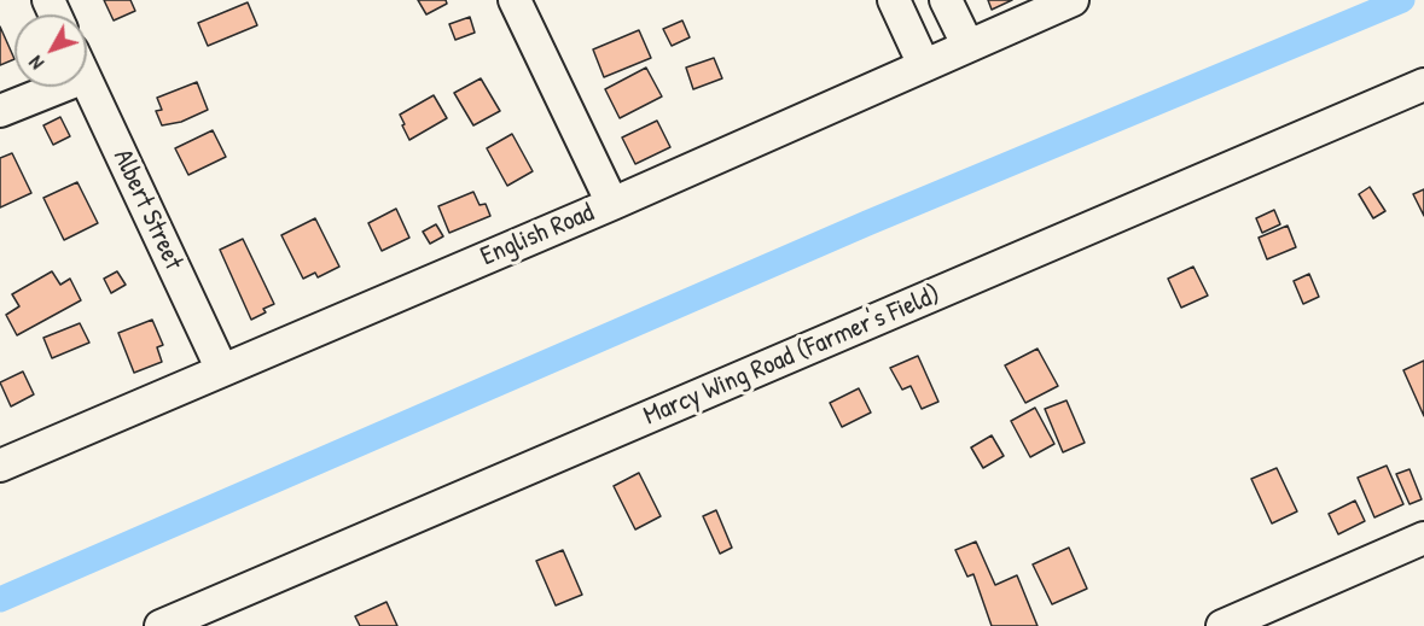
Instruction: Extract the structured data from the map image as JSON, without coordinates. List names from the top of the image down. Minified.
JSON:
{"streets":{"street":["Albert Street","English Road","Marcy Wing Road (Farmer's Field)"]},"crossings":[["Albert Street","English Road"]],"north":"bottom left"}
